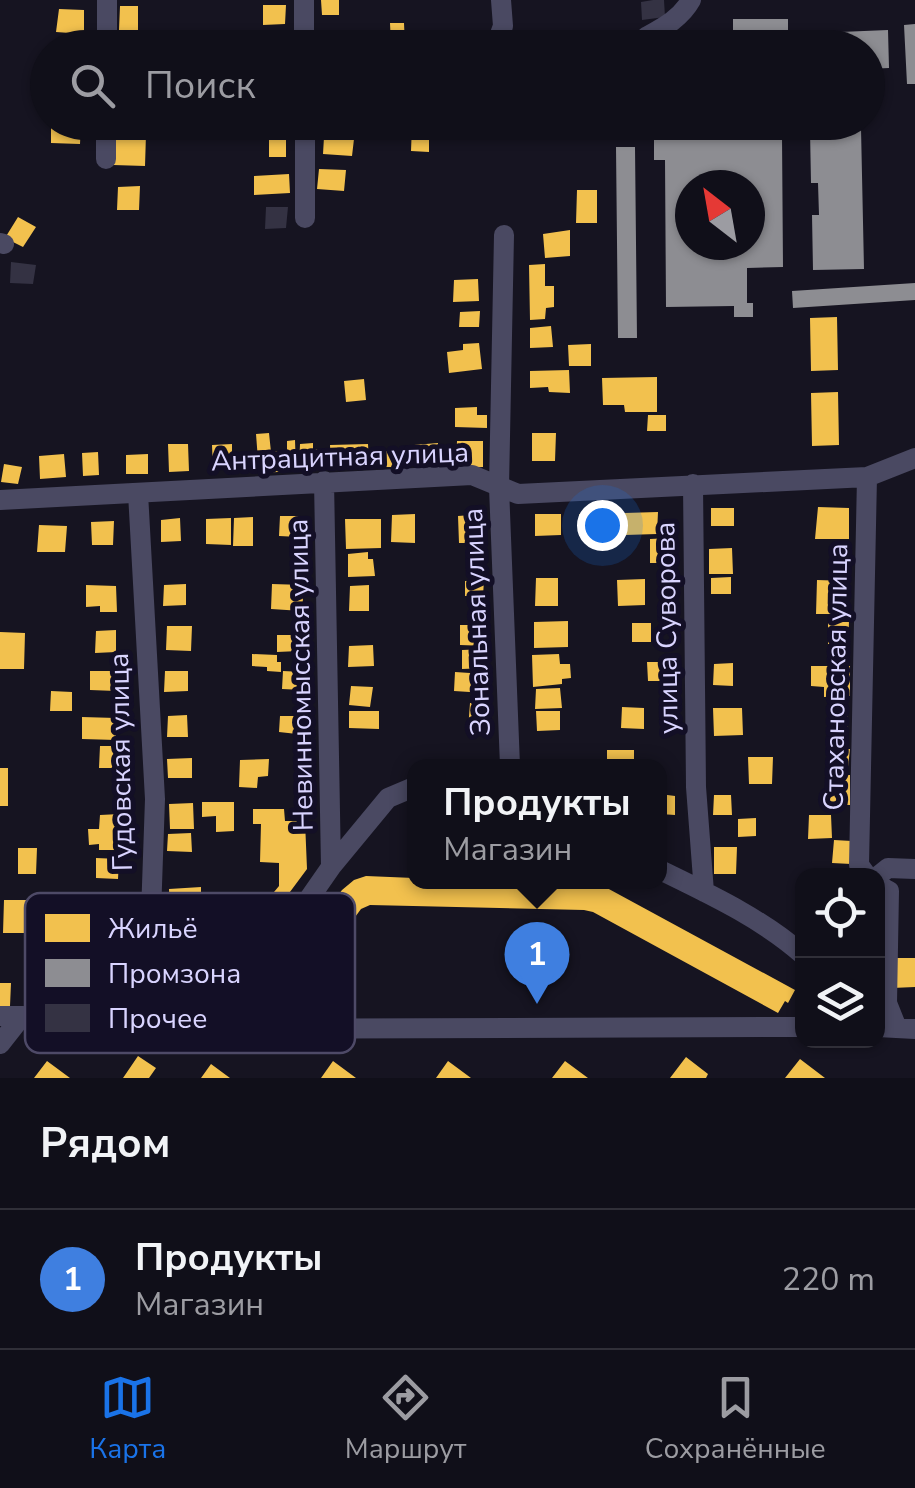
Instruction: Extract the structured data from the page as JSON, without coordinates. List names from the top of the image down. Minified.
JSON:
{"streets":{"street":["Антрацитная улица","Зональная улица","улица Суворова","Невинномысская улица","Стахановская улица","Гудовская улица"]},"crossings":[["Антрацитная улица","Зональная улица"],["Антрацитная улица","улица Суворова"],["Антрацитная улица","Невинномысская улица"],["Антрацитная улица","Стахановская улица"],["Антрацитная улица","Гудовская улица"]],"legend":["Жильё","Промзона","Прочее"],"north":"top left","page":{"search":"Поиск","popup":["Продукты","Магазин"],"pins":"1","heading":"Рядом","list":[{"mark":"1","name":"Продукты","note":"Магазин","value":"220 m"}],"nav":["Карта","Маршрут","Сохранённые"]}}
